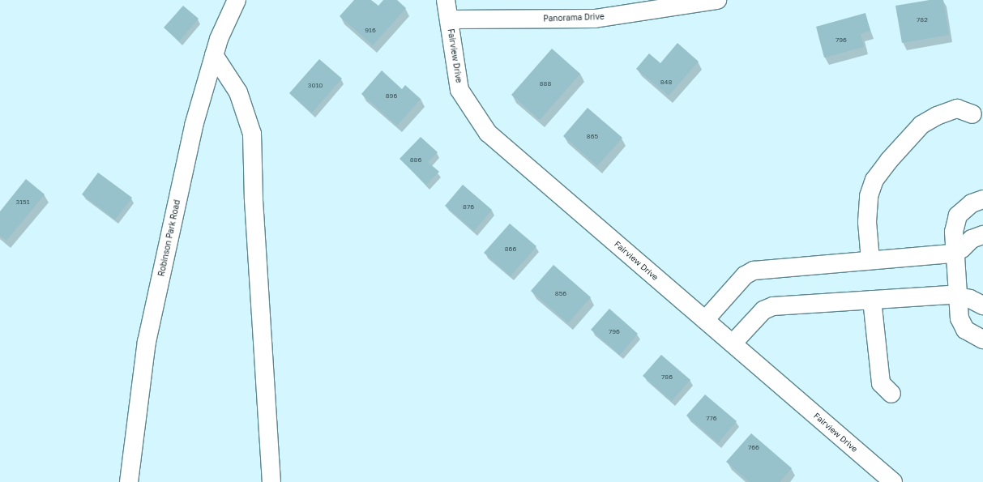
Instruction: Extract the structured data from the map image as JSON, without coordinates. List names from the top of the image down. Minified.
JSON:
{"streets":{"street":["Panorama Drive","Fairview Drive","Robinson Park Road"]},"crossings":[["Panorama Drive","Fairview Drive"]],"house_numbers":["782","916","796","848","888","3010","896","865","886","3151","876","866","856","796","786","776","766"]}
